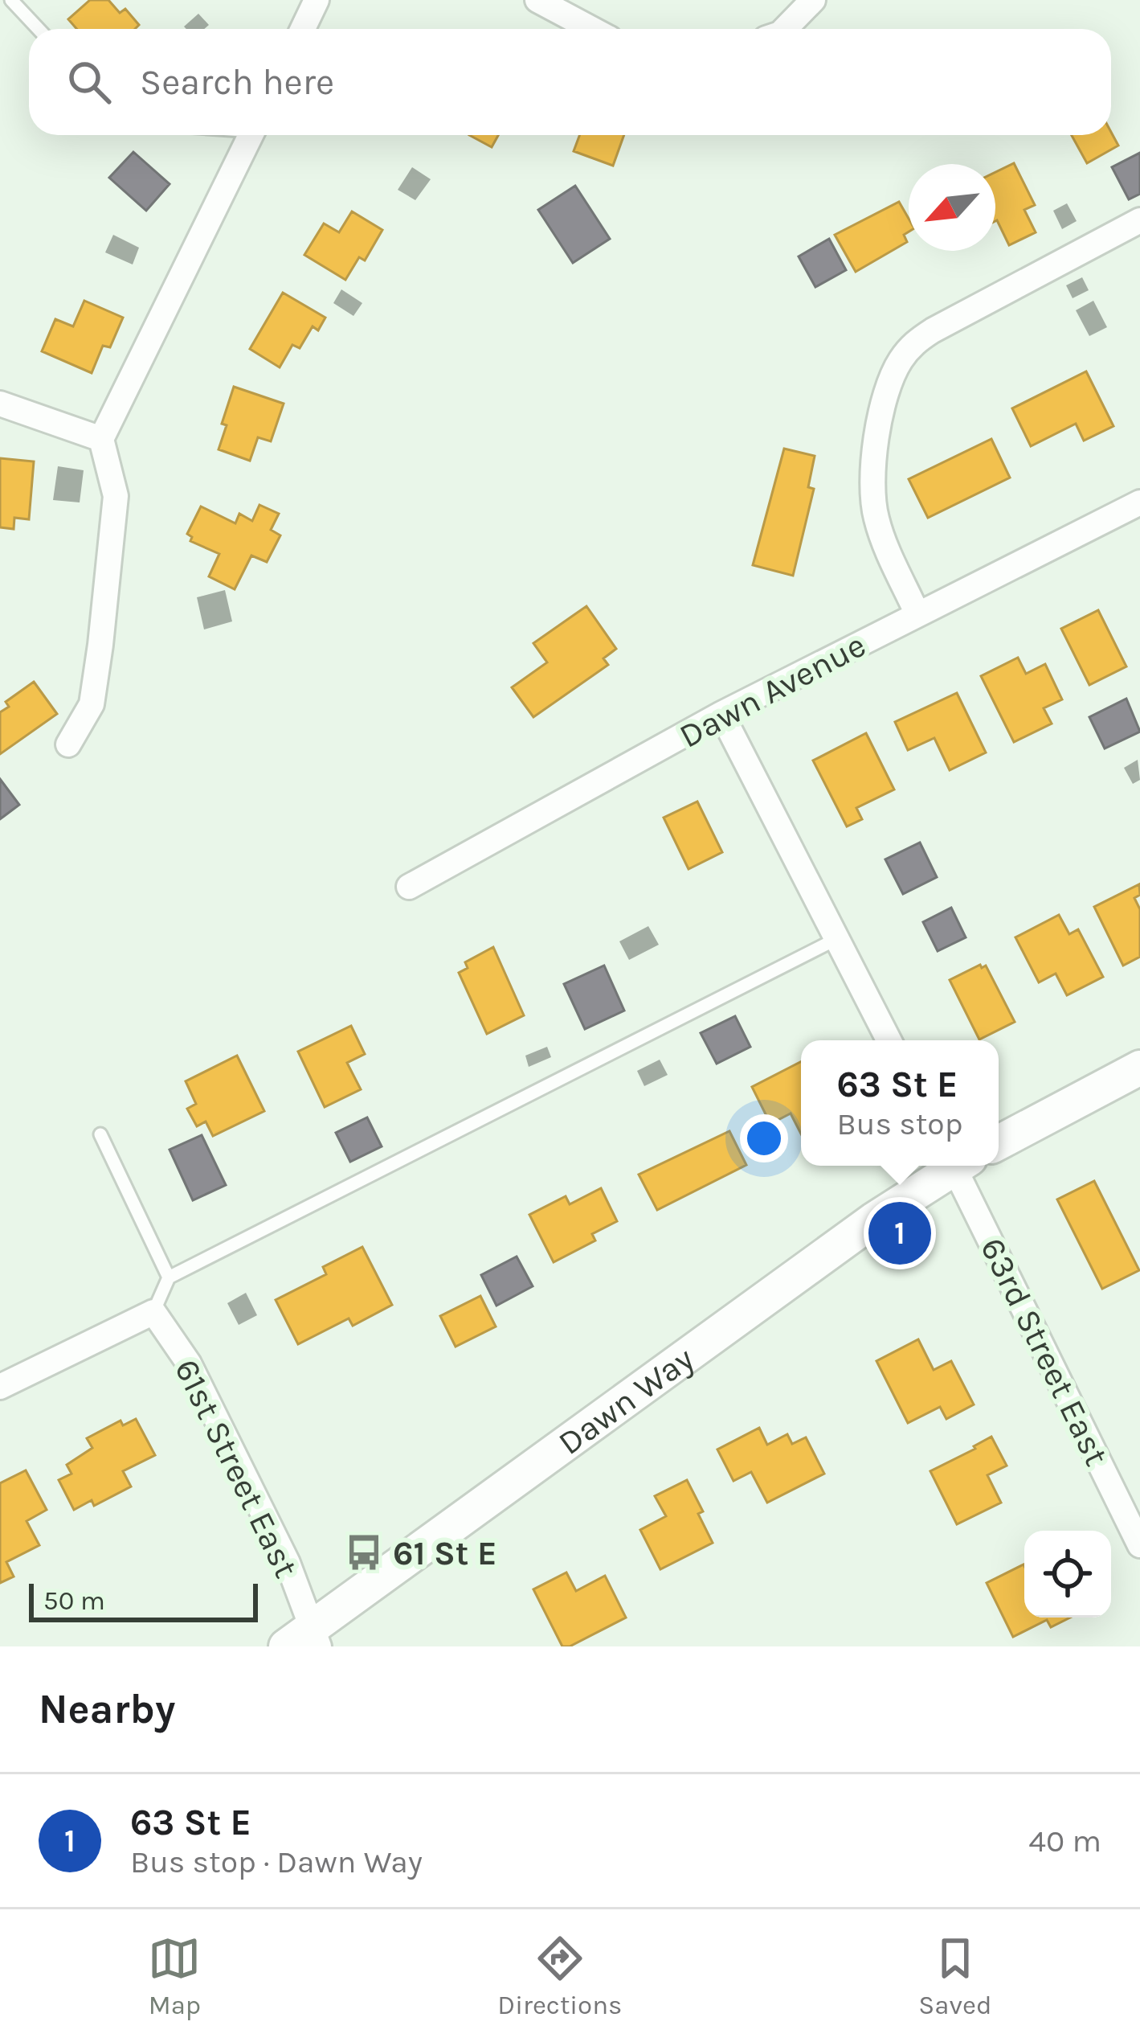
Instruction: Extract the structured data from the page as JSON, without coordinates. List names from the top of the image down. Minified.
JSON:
{"streets":{"street":["Dawn Avenue","63rd Street East","Dawn Way","61st Street East"]},"crossings":[["Dawn Way","61st Street East"]],"places":{"bus stop":["61 St E"]},"scale_bar":"50 m","north":"bottom left","page":{"search":"Search here","popup":["63 St E","Bus stop"],"pins":"1","scale":"50 m","heading":"Nearby","list":[{"mark":"1","name":"63 St E","note":"Bus stop · Dawn Way","value":"40 m"}],"nav":["Map","Directions","Saved"]}}
